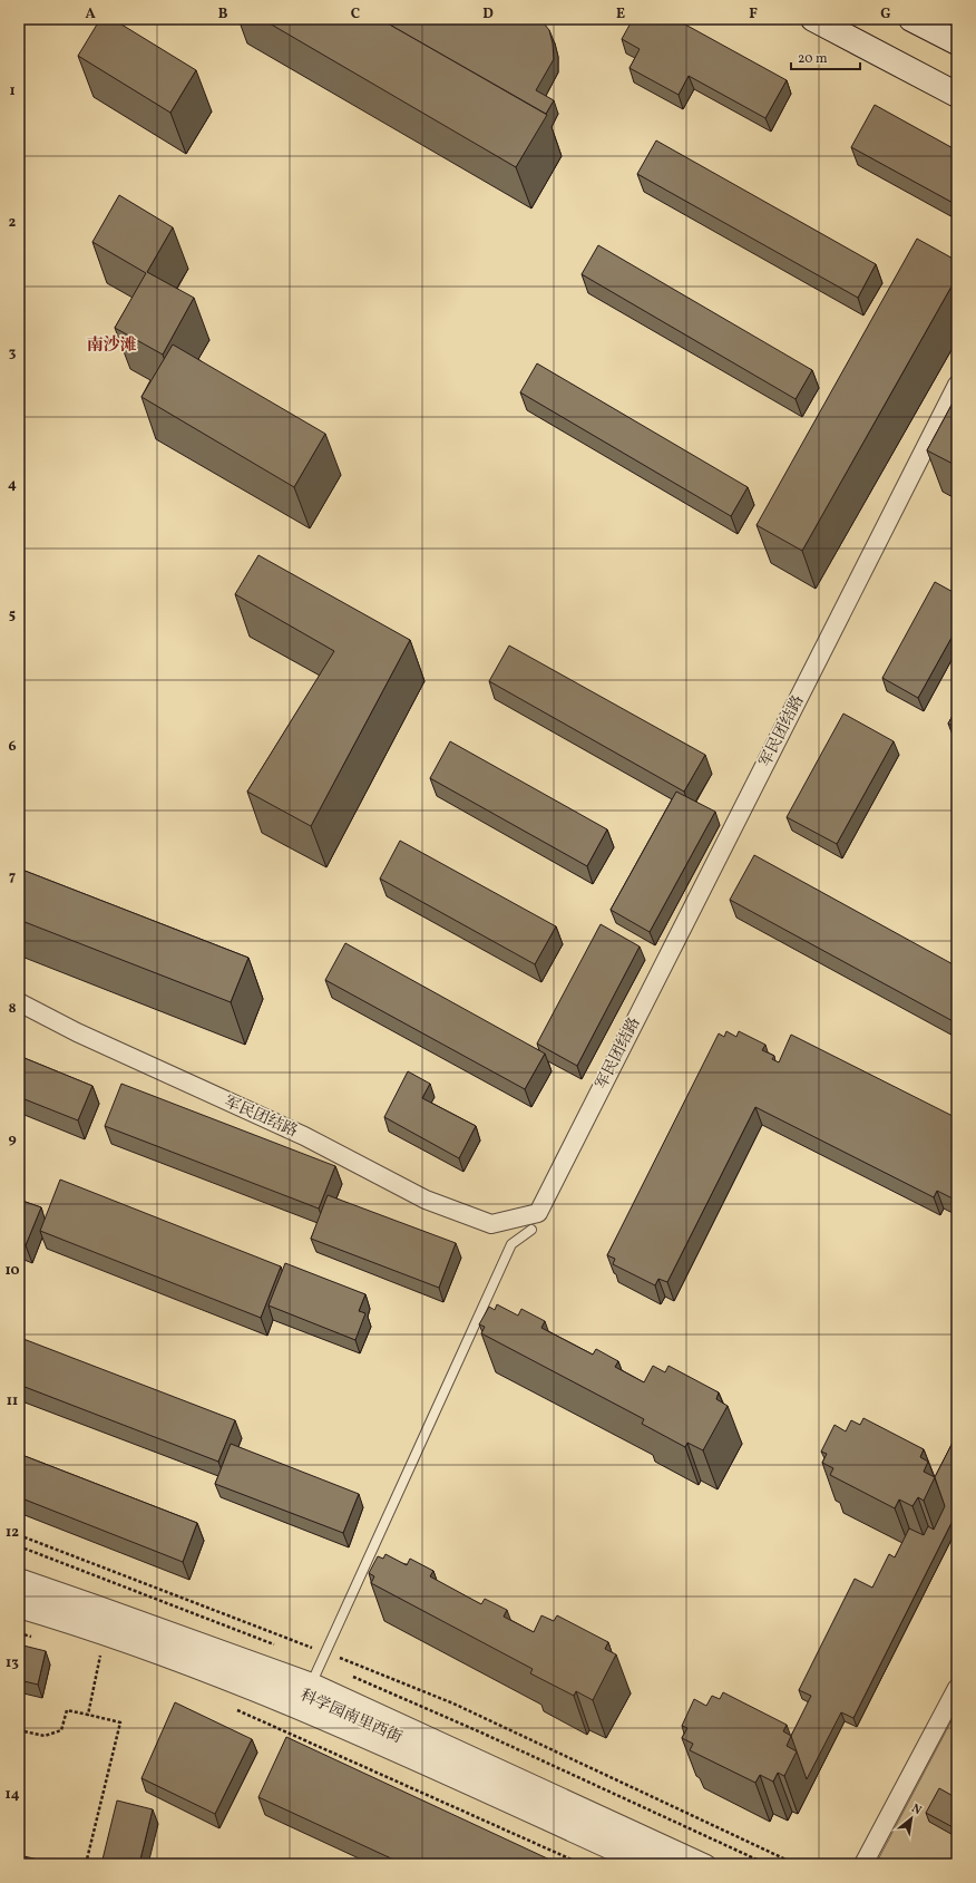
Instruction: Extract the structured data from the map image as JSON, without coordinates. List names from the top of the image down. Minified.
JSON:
{"streets":{"street":["军民团结路","科学园南里西街"]},"districts":["南沙滩"],"scale_bar":"20 m","north":"top right","grid":{"columns":["A","B","C","D","E","F","G"],"rows":["1","2","3","4","5","6","7","8","9","10","11","12","13","14"]}}
